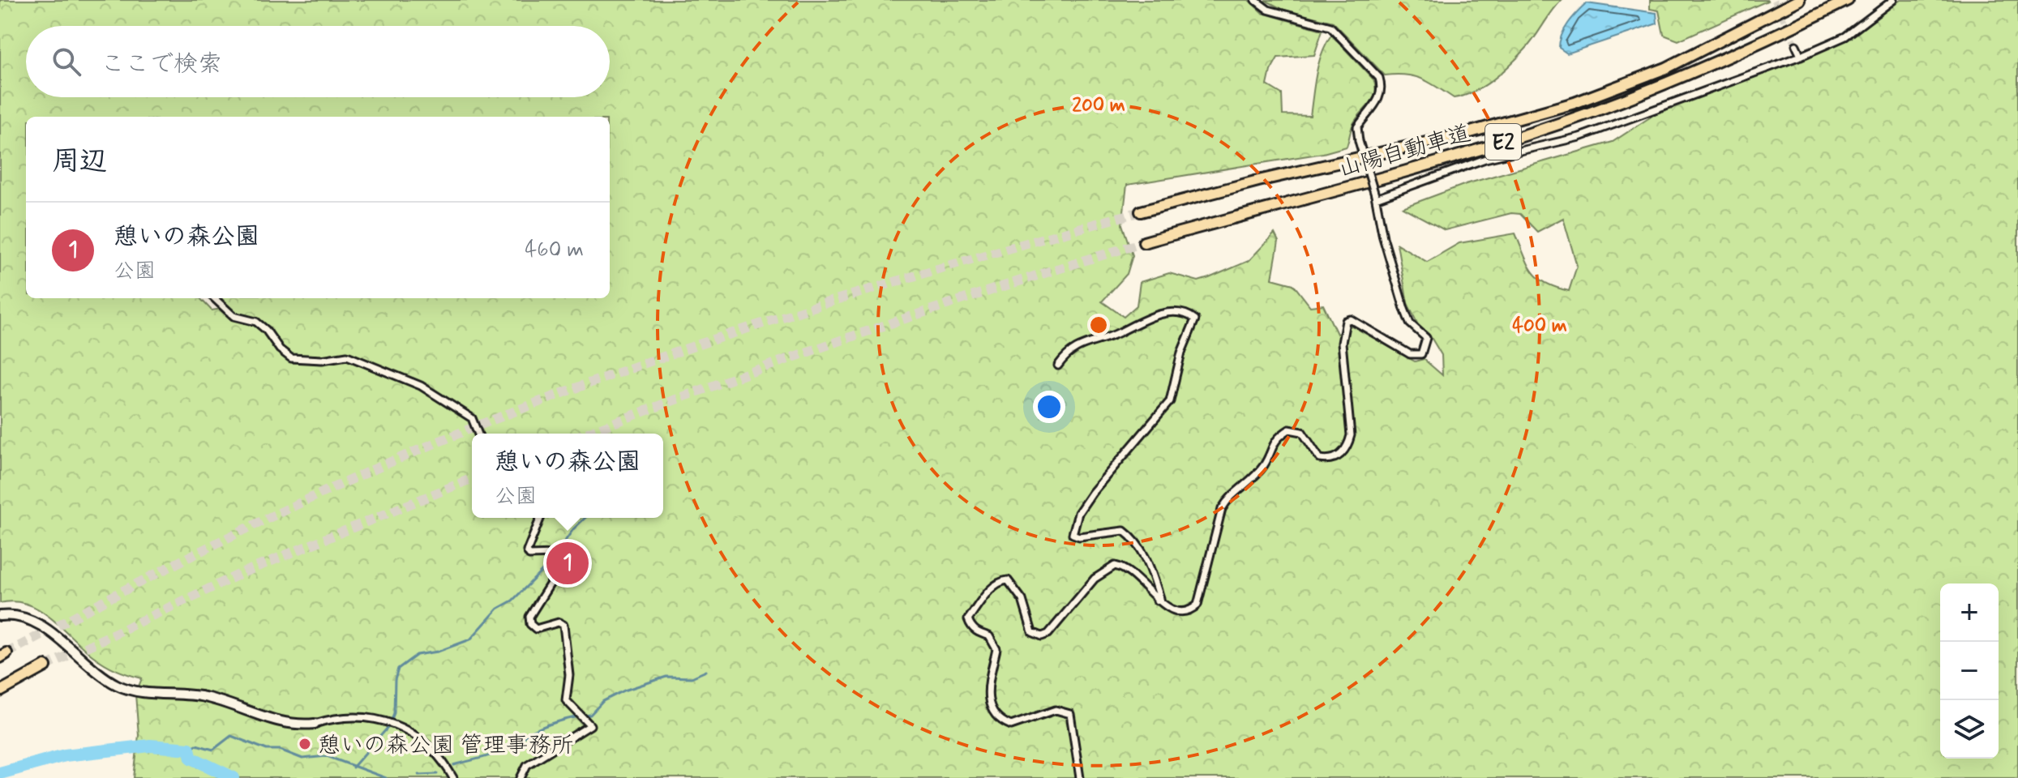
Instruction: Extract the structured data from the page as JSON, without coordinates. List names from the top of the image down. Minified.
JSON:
{"streets":{"highway":["E2","山陽自動車道"]},"places":["憩いの森公園 管理事務所"],"page":{"search":"ここで検索","heading":"周辺","list":[{"mark":"1","name":"憩いの森公園","note":"公園","value":"460 m"}],"popup":["憩いの森公園","公園"],"pins":"1","map_buttons":["+","−"]},"rings":["200 m","400 m"]}
